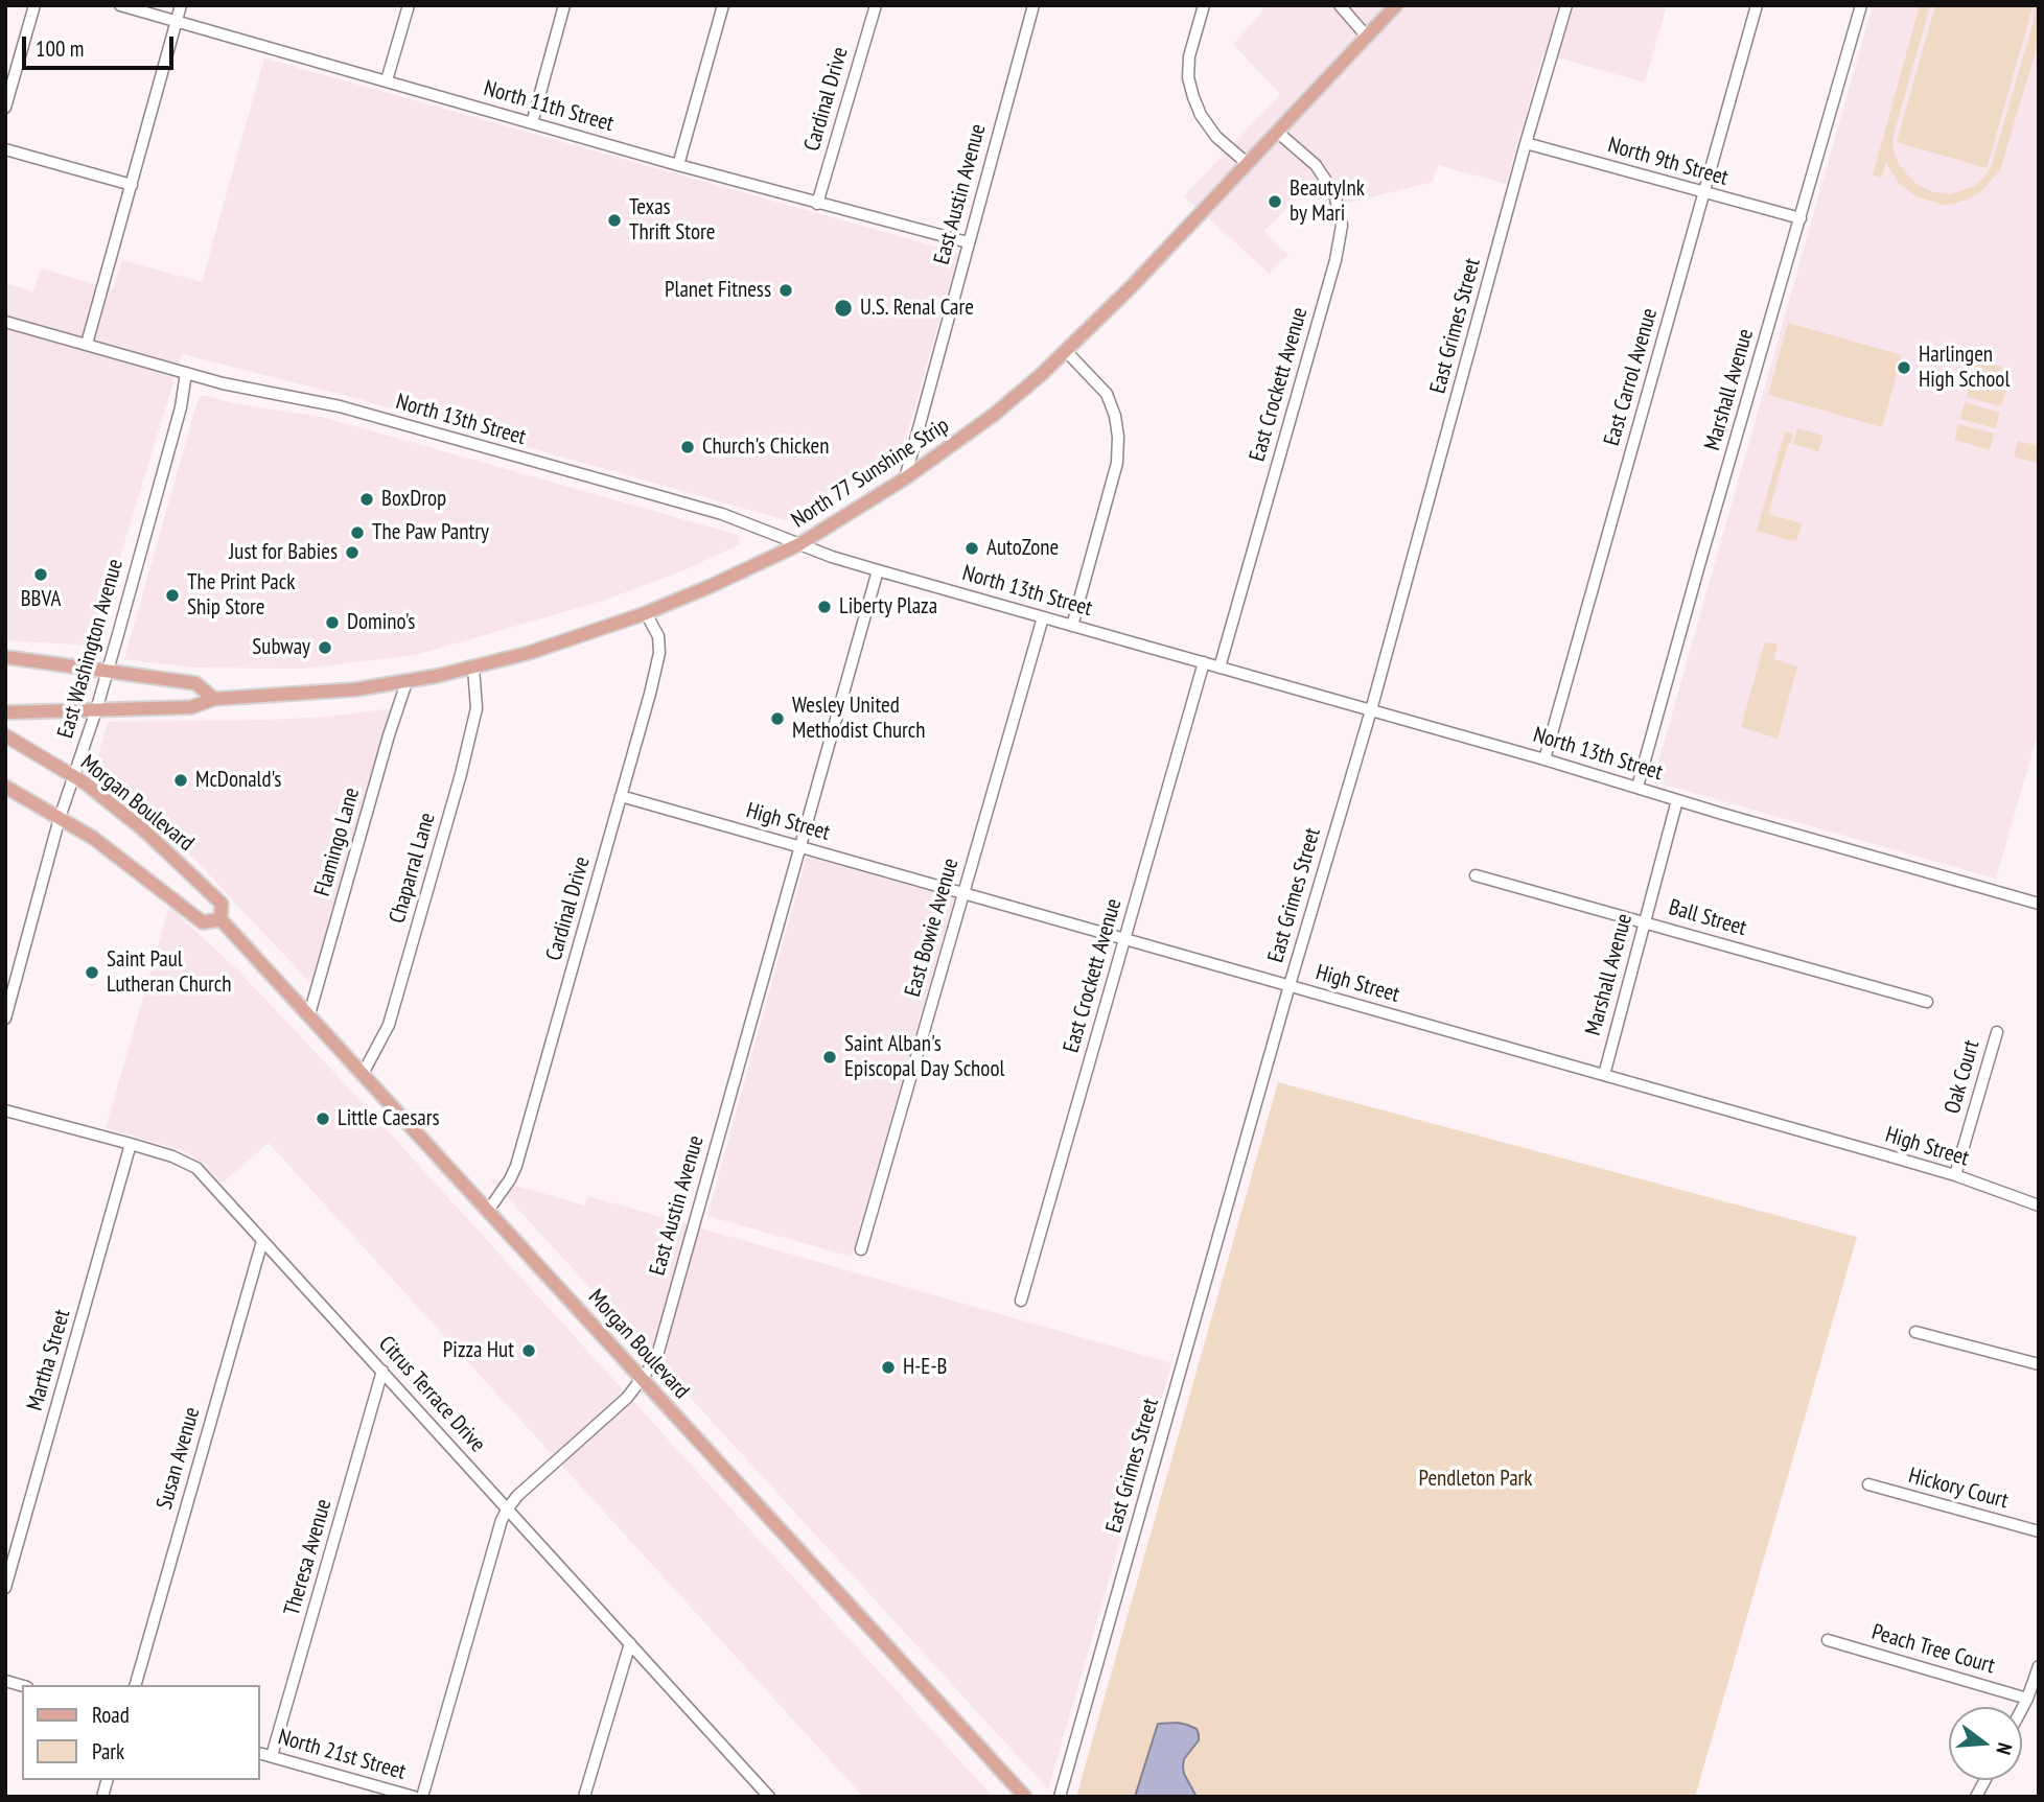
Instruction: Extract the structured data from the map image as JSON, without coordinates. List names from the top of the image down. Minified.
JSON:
{"streets":{"main road":["North 77 Sunshine Strip","Morgan Boulevard"],"street":["Cardinal Drive","North 11th Street","North 9th Street","East Austin Avenue","East Grimes Street","East Carrol Avenue","East Crockett Avenue","Marshall Avenue","North 13th Street","East Washington Avenue","High Street","Flamingo Lane","Chaparral Lane","Ball Street","East Bowie Avenue","Oak Court","Martha Street","Citrus Terrace Drive","Susan Avenue","Hickory Court","Theresa Avenue","Peach Tree Court","North 21st Street"]},"crossings":[["Cardinal Drive","North 11th Street"],["Cardinal Drive","North 77 Sunshine Strip"],["Cardinal Drive","Morgan Boulevard"],["Cardinal Drive","High Street"],["North 11th Street","East Austin Avenue"],["North 9th Street","East Grimes Street"],["North 9th Street","East Carrol Avenue"],["North 9th Street","Marshall Avenue"],["East Austin Avenue","North 13th Street"],["East Austin Avenue","North 77 Sunshine Strip"],["East Austin Avenue","Morgan Boulevard"],["East Austin Avenue","High Street"],["East Austin Avenue","Citrus Terrace Drive"],["East Grimes Street","North 13th Street"],["East Grimes Street","High Street"],["East Carrol Avenue","North 13th Street"],["East Crockett Avenue","North 13th Street"],["East Crockett Avenue","North 77 Sunshine Strip"],["East Crockett Avenue","High Street"],["Marshall Avenue","North 13th Street"],["Marshall Avenue","High Street"],["Marshall Avenue","Ball Street"],["North 13th Street","North 77 Sunshine Strip"],["North 13th Street","East Washington Avenue"],["North 13th Street","East Bowie Avenue"],["North 77 Sunshine Strip","East Washington Avenue"],["North 77 Sunshine Strip","Flamingo Lane"],["North 77 Sunshine Strip","Chaparral Lane"],["East Washington Avenue","Morgan Boulevard"],["Morgan Boulevard","Flamingo Lane"],["Morgan Boulevard","Chaparral Lane"],["High Street","East Bowie Avenue"],["High Street","Oak Court"],["Martha Street","Citrus Terrace Drive"],["Citrus Terrace Drive","Susan Avenue"],["Citrus Terrace Drive","Theresa Avenue"],["Theresa Avenue","North 21st Street"]],"parks":["Pendleton Park"],"places":["BeautyInk by Mari","Texas Thrift Store","Planet Fitness","U.S. Renal Care","Harlingen High School","Church's Chicken","BoxDrop","The Paw Pantry","AutoZone","Just for Babies","BBVA","The Print Pack Ship Store","Liberty Plaza","Domino's","Subway","Wesley United Methodist Church","McDonald's","Saint Paul Lutheran Church","Saint Alban's Episcopal Day School","Little Caesars","Pizza Hut","H-E-B"],"legend":["Road","Park"],"scale_bar":"100 m","north":"right"}
